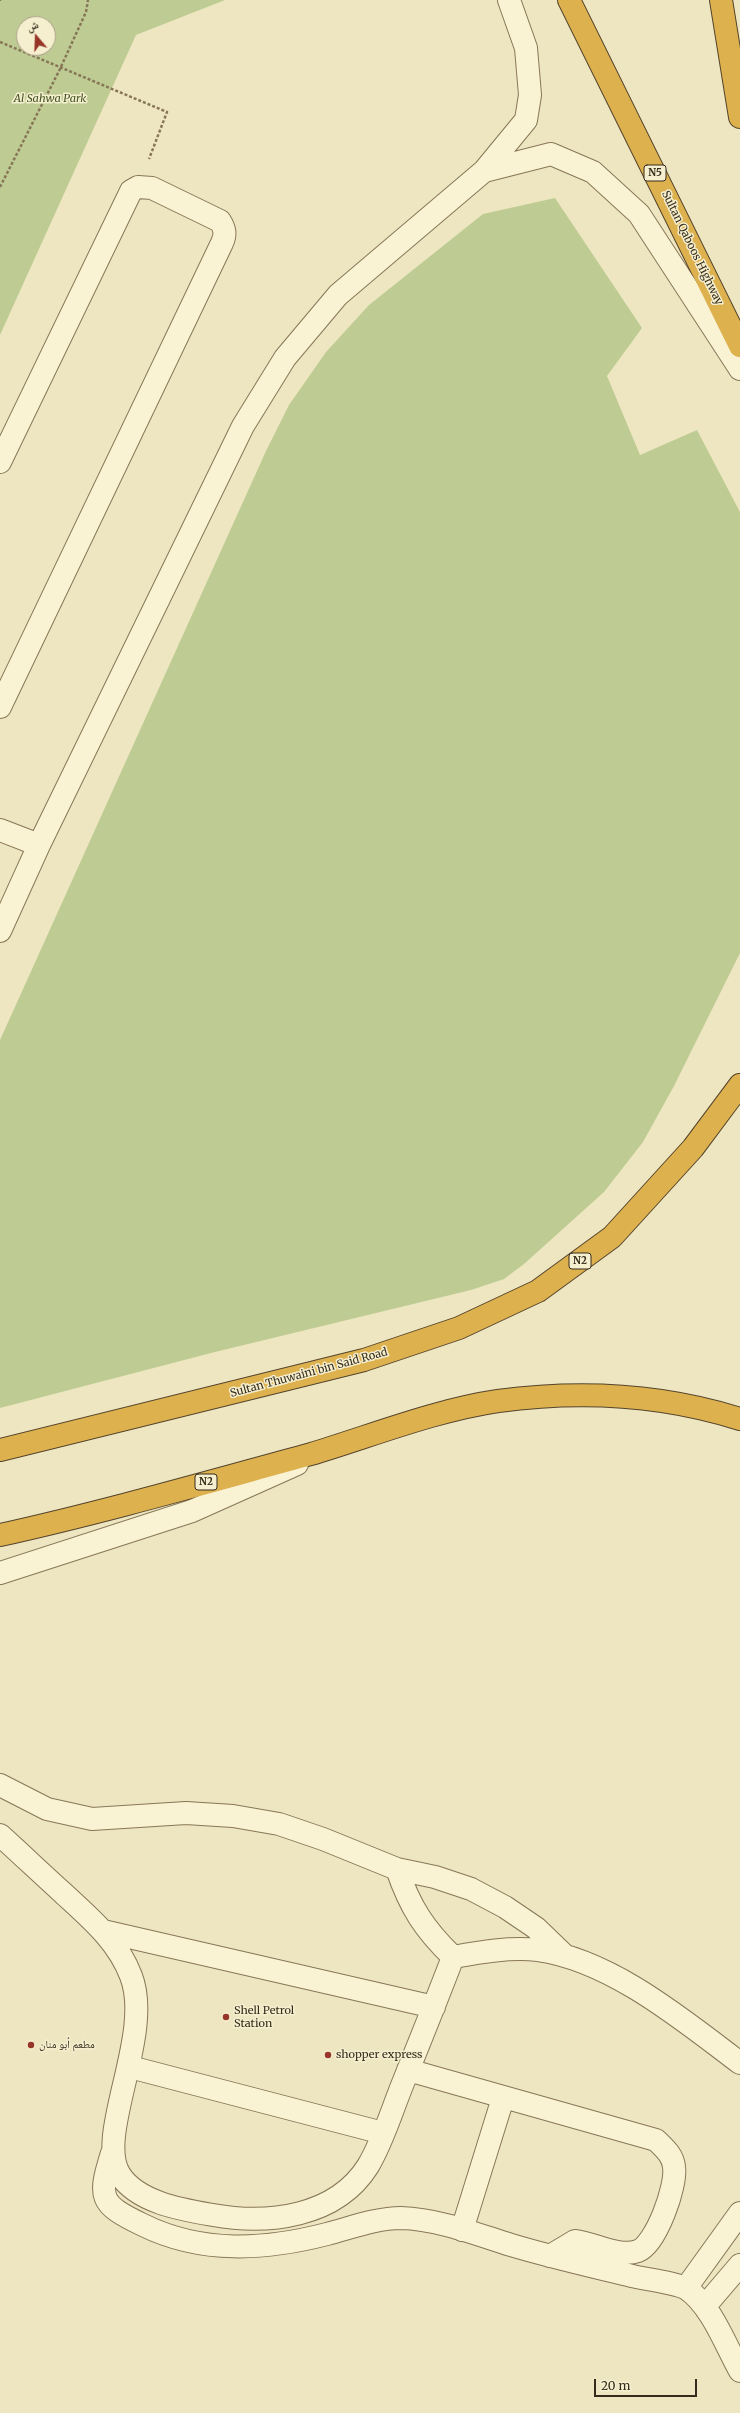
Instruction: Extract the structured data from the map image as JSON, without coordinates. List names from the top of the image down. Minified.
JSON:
{"streets":{"highway":["N5","Sultan Qaboos Highway","N2","Sultan Thuwaini bin Said Road"]},"parks":["Al Sahwa Park"],"places":["Shell Petrol Station","مطعم أبو منان","shopper express"],"scale_bar":"20 m","north":"top"}
